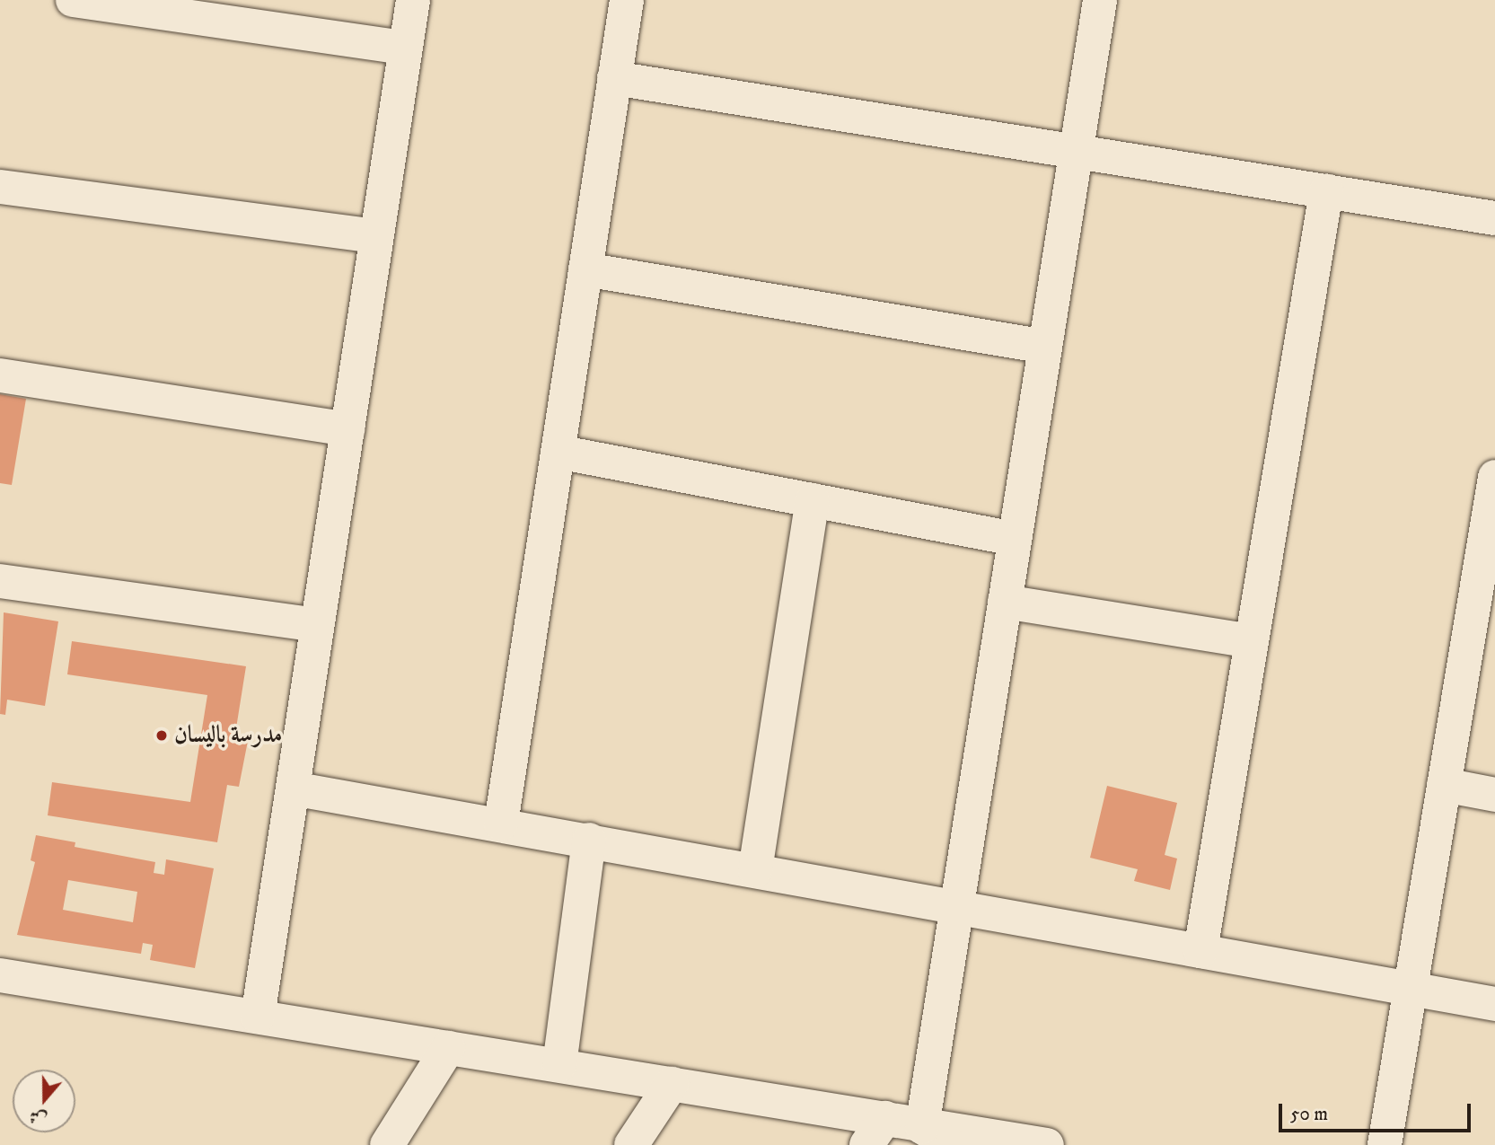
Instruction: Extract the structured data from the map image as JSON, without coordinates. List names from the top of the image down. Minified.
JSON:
{"places":["مدرسة بالیسان"],"scale_bar":"50 m","north":"bottom"}
